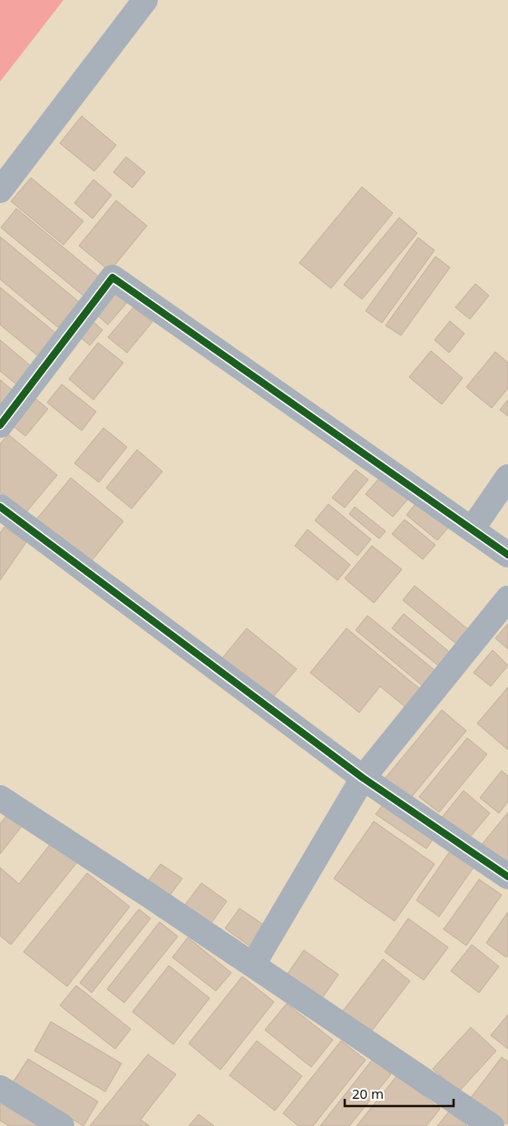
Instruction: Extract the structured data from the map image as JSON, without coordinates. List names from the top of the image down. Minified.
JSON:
{"scale_bar":"20 m"}
